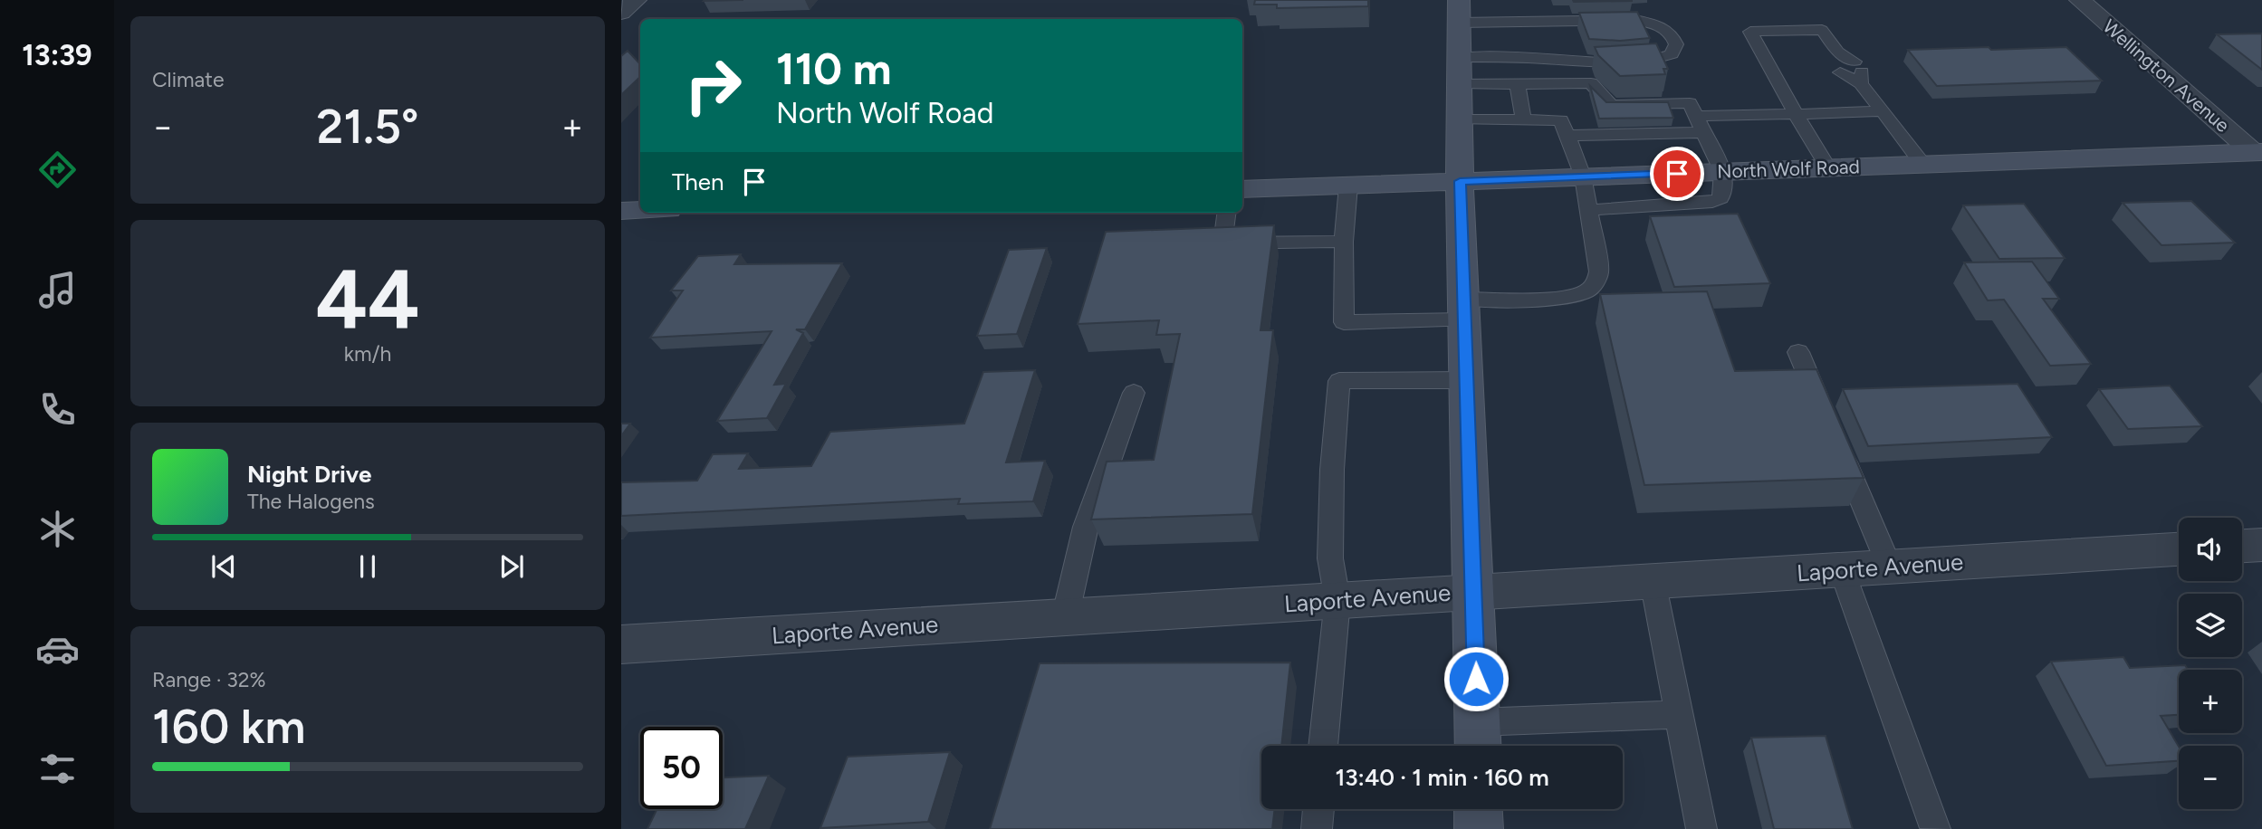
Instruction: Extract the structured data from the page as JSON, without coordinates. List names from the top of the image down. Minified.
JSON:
{"streets":{"main road":["North Wolf Road"],"street":["Wellington Avenue","Laporte Avenue"]},"crossings":[["Wellington Avenue","North Wolf Road"]],"page":{"tabs":"13:39","tile":["Climate",["44","km/h"],["Range · 32%","160 km"]],"turn":["110 m","North Wolf Road"],"heat":["−","21.5°","+"],"then":"Then","song":["Night Drive","The Halogens"],"map_buttons":["+","−"],"limit":"50","trip":"13:40 · 1 min · 160 m"}}
